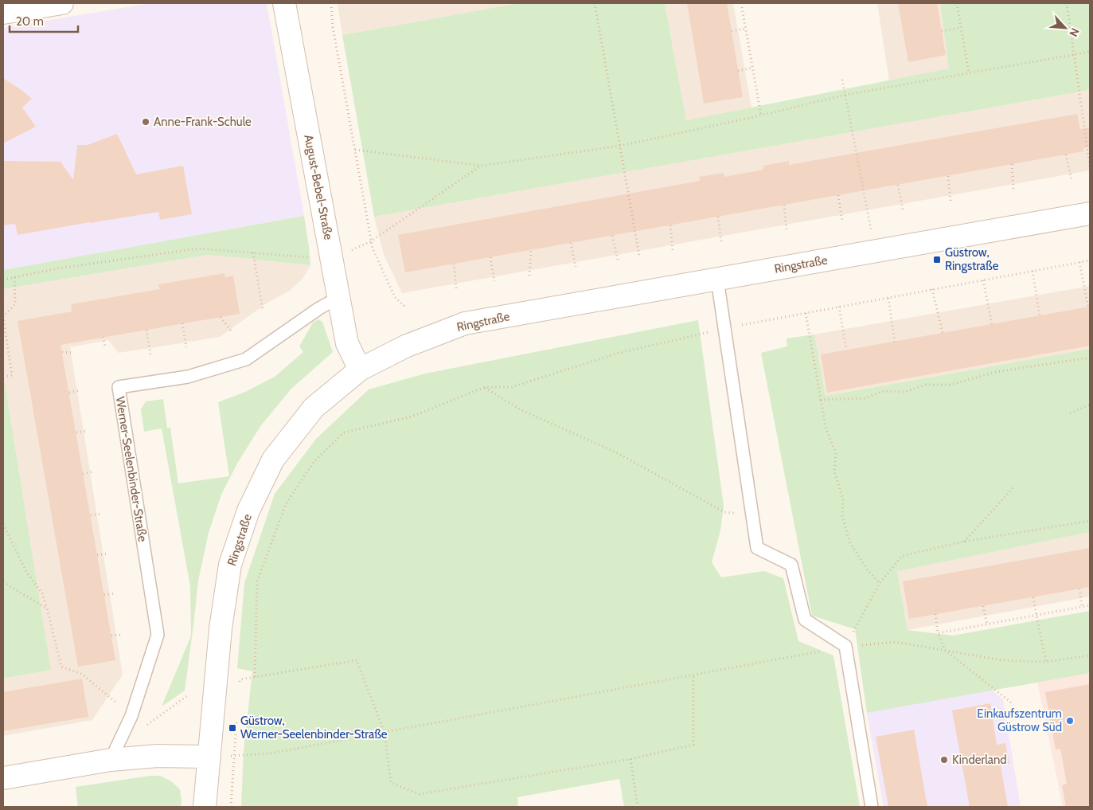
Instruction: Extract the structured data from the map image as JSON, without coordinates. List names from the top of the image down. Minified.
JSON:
{"streets":{"street":["August-Bebel-Straße","Ringstraße"],"lane":["Werner-Seelenbinder-Straße"]},"crossings":[["August-Bebel-Straße","Ringstraße"],["August-Bebel-Straße","Werner-Seelenbinder-Straße"]],"places":{"other":["Anne-Frank-Schule","Einkaufszentrum Güstrow Süd","Kinderland"],"transit":["Güstrow, Ringstraße","Güstrow, Werner-Seelenbinder-Straße"]},"scale_bar":"20 m","north":"bottom right"}
